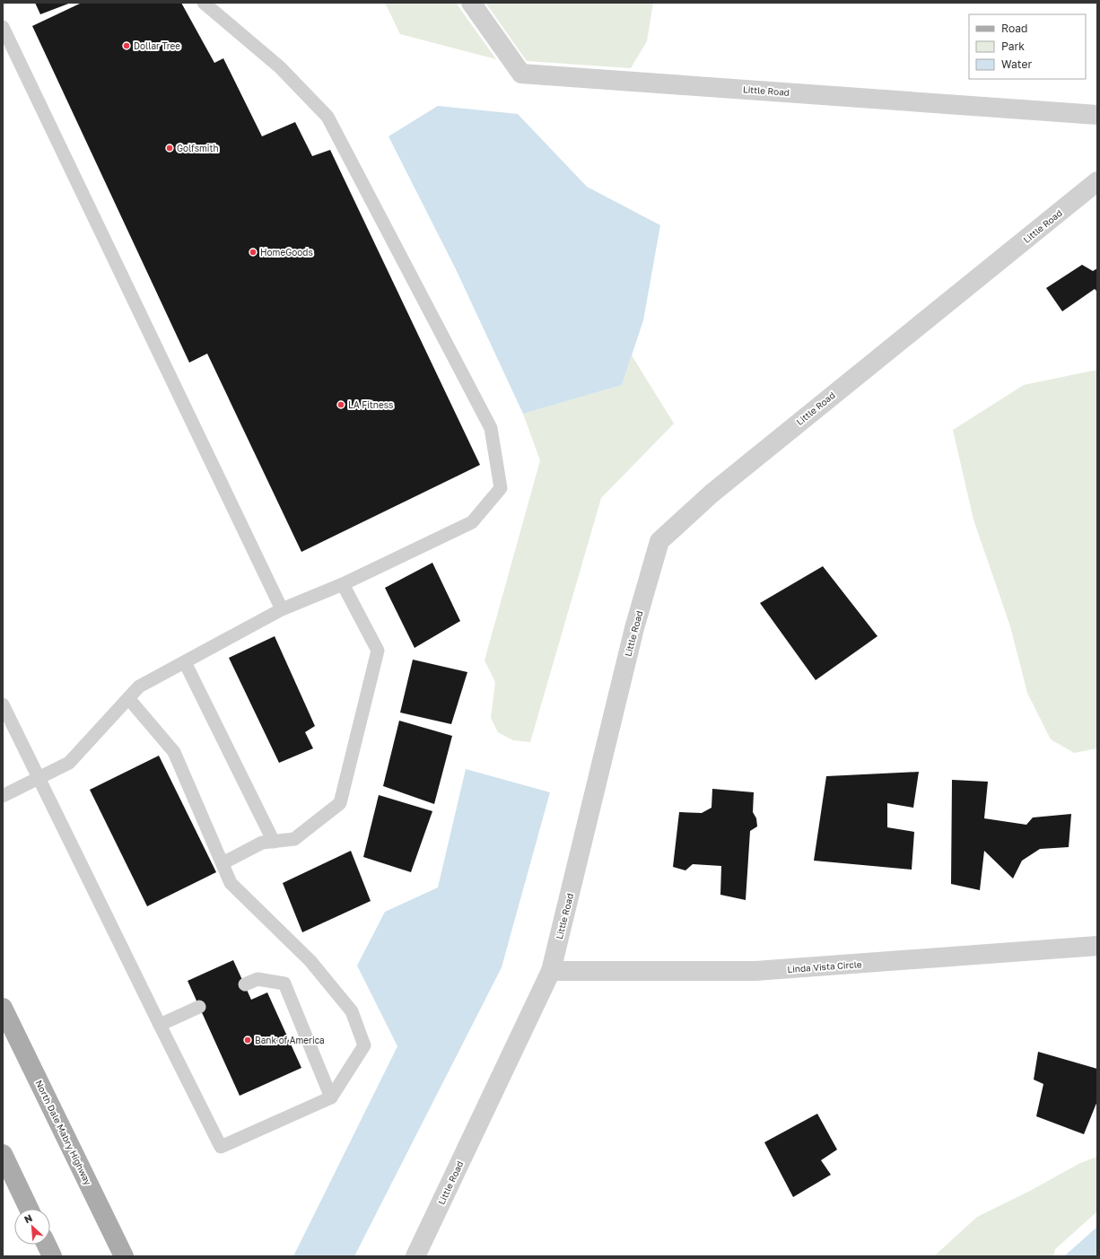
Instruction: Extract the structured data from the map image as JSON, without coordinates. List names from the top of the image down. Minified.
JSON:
{"streets":{"main road":["North Dale Mabry Highway"],"street":["Little Road","Linda Vista Circle"]},"crossings":[["Little Road","Linda Vista Circle"]],"places":["Dollar Tree","Golfsmith","HomeGoods","LA Fitness","Bank of America"],"legend":["Road","Park","Water"],"north":"top left"}
